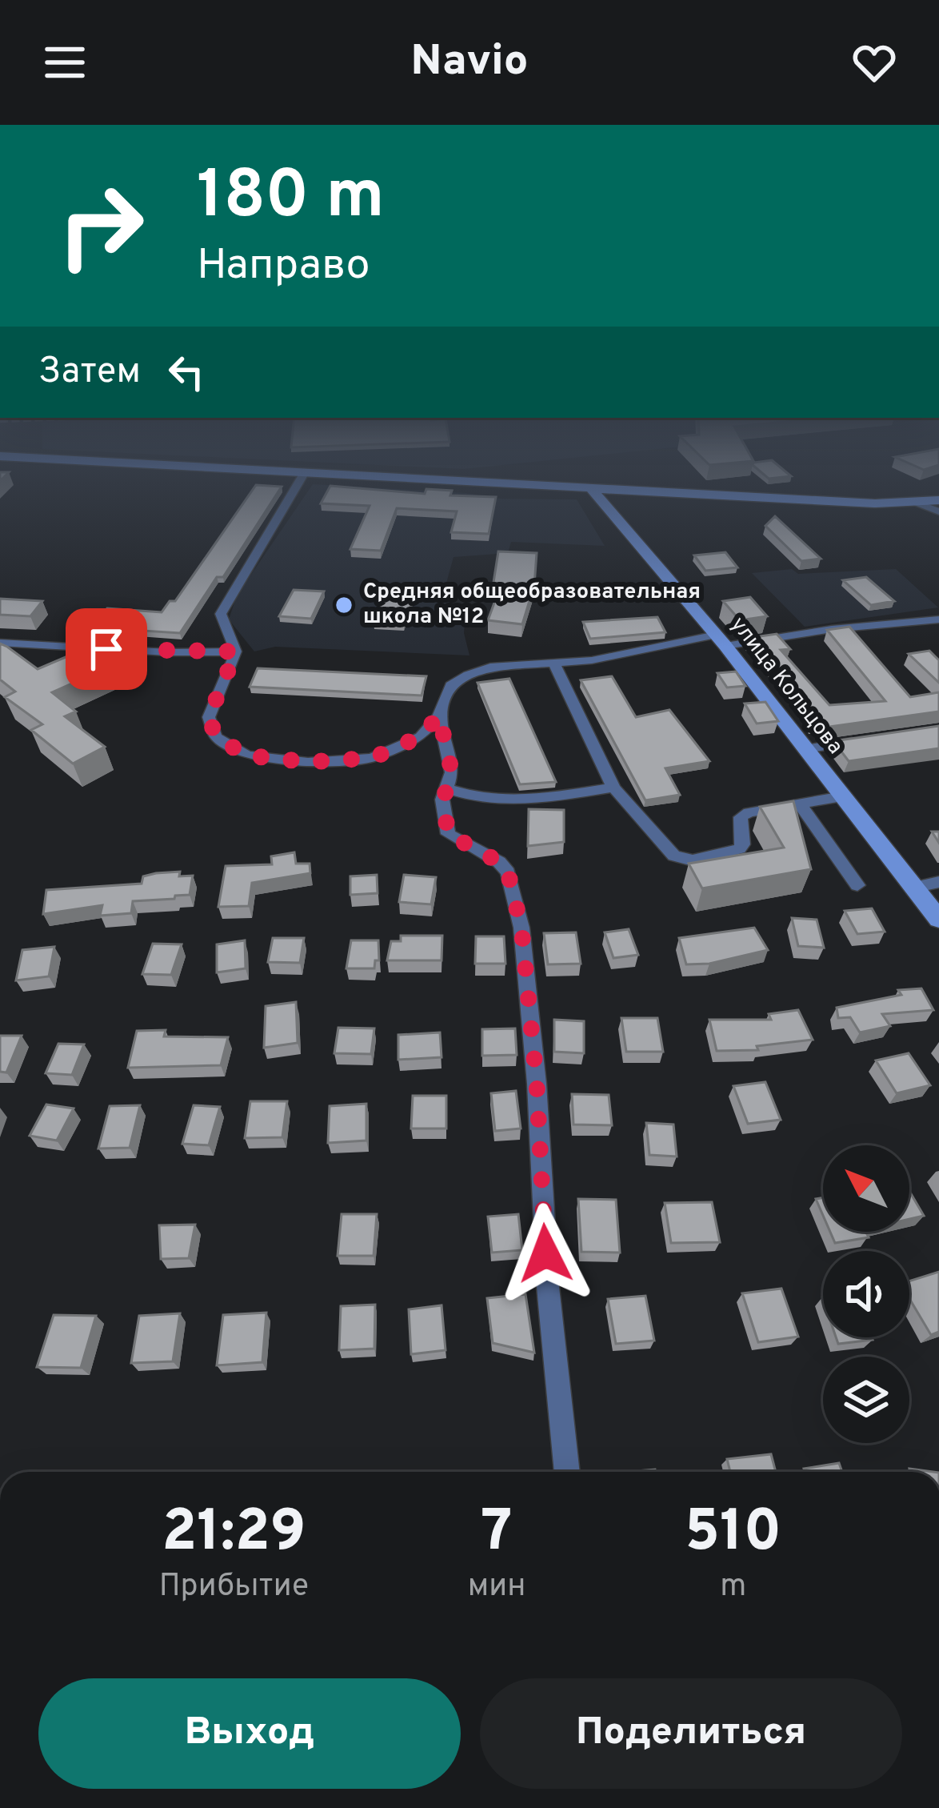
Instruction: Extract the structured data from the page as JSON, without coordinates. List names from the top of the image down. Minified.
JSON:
{"streets":{"main road":["улица Кольцова"]},"places":["Средняя общеобразовательная школа №12"],"north":"top left","page":{"header":"Navio","turn":["180 m","Направо"],"then":"Затем","eta":["21:29","Прибытие","7","мин","510","m"],"buttons":["Выход","Поделиться"]}}
